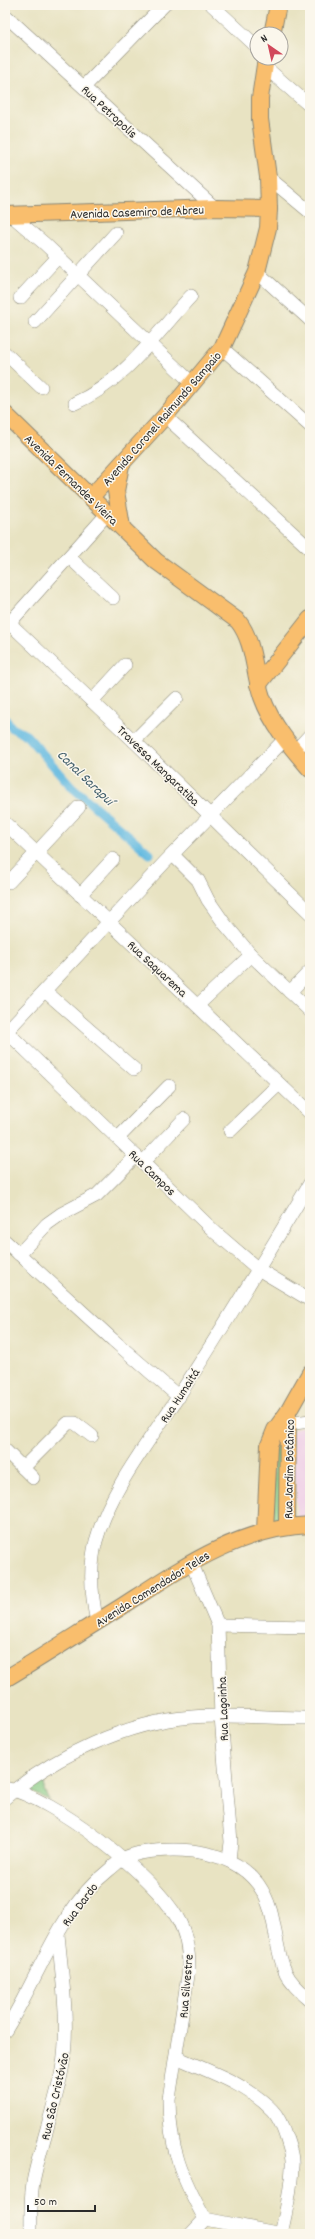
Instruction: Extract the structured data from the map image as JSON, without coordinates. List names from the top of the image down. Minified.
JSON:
{"streets":{"main road":["Avenida Casemiro de Abreu","Avenida Coronel Raimundo Sampaio","Avenida Fernandes Vieira","Rua Jardim Botânico","Avenida Comendador Teles"],"street":["Rua Petropolis","Travessa Mangaratiba","Rua Saquarema","Rua Campos","Rua Humaitá","Rua Lagoinha","Rua Dardo","Rua Silvestre","Rua São Cristóvão"]},"crossings":[["Rua Petropolis","Avenida Casemiro de Abreu"],["Avenida Casemiro de Abreu","Avenida Coronel Raimundo Sampaio"],["Avenida Coronel Raimundo Sampaio","Avenida Fernandes Vieira"],["Rua Campos","Rua Humaitá"],["Rua Humaitá","Avenida Comendador Teles"],["Rua Jardim Botânico","Avenida Comendador Teles"],["Avenida Comendador Teles","Rua Lagoinha"],["Rua Lagoinha","Rua Dardo"],["Rua Dardo","Rua Silvestre"],["Rua Dardo","Rua São Cristóvão"]],"water":["Canal Sarapuí"],"scale_bar":"50 m","north":"top left"}
